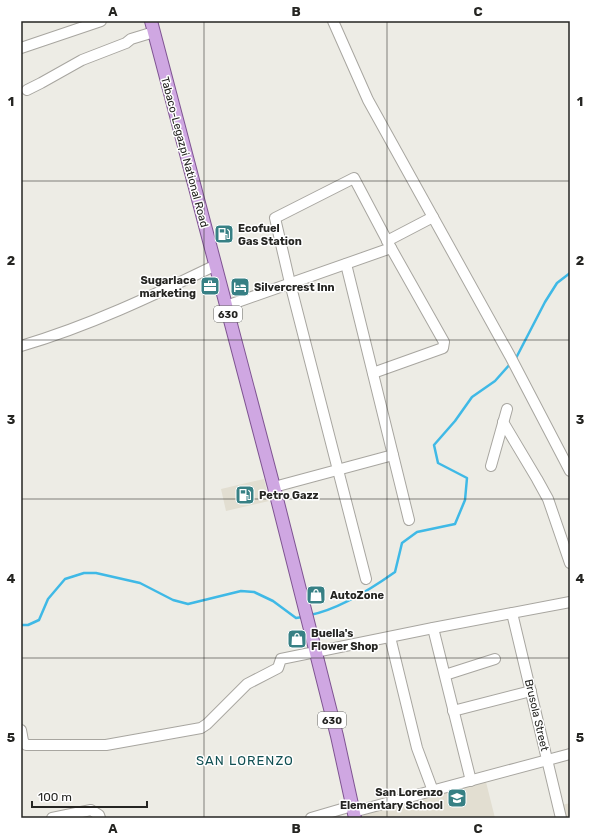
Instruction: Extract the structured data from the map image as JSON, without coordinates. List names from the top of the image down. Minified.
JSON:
{"streets":{"main road":["Tabaco-Legazpi National Road","630"],"street":["Brusola Street"]},"districts":["SAN LORENZO"],"places":{"fuel station":["Ecofuel Gas Station","Petro Gazz"],"office":["Sugarlace marketing"],"hotel":["Silvercrest Inn"],"shop":["AutoZone","Buella's Flower Shop"],"school or university":["San Lorenzo Elementary School"]},"scale_bar":"100 m","grid":{"columns":["A","B","C"],"rows":["1","2","3","4","5"]}}
